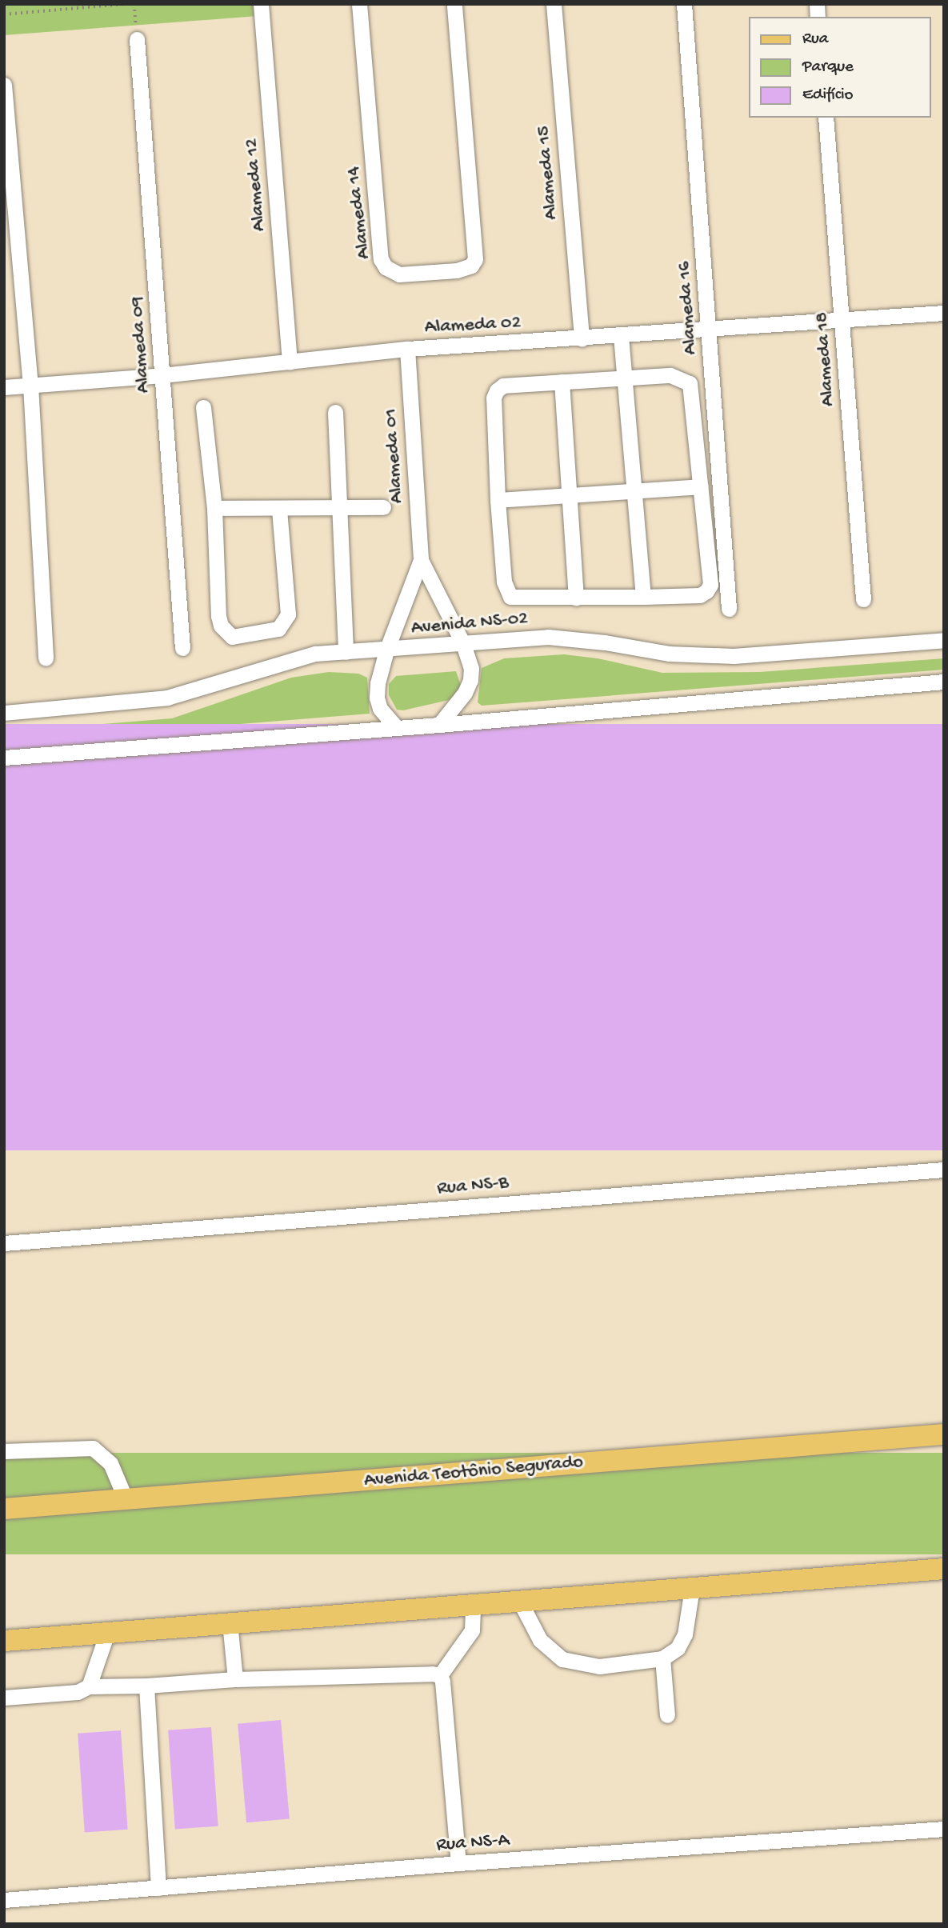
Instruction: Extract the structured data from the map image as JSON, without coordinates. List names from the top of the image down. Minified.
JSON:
{"streets":{"main road":["Avenida Teotônio Segurado"],"street":["Alameda 15","Alameda 12","Alameda 14","Alameda 16","Alameda 02","Alameda 09","Alameda 18","Alameda 01","Avenida NS-02","Rua NS-B","Rua NS-A"]},"crossings":[["Alameda 15","Alameda 02"],["Alameda 12","Alameda 02"],["Alameda 16","Alameda 02"],["Alameda 02","Alameda 09"],["Alameda 02","Alameda 18"],["Alameda 02","Alameda 01"],["Alameda 01","Avenida NS-02"]],"legend":["Rua","Parque","Edifício"]}
